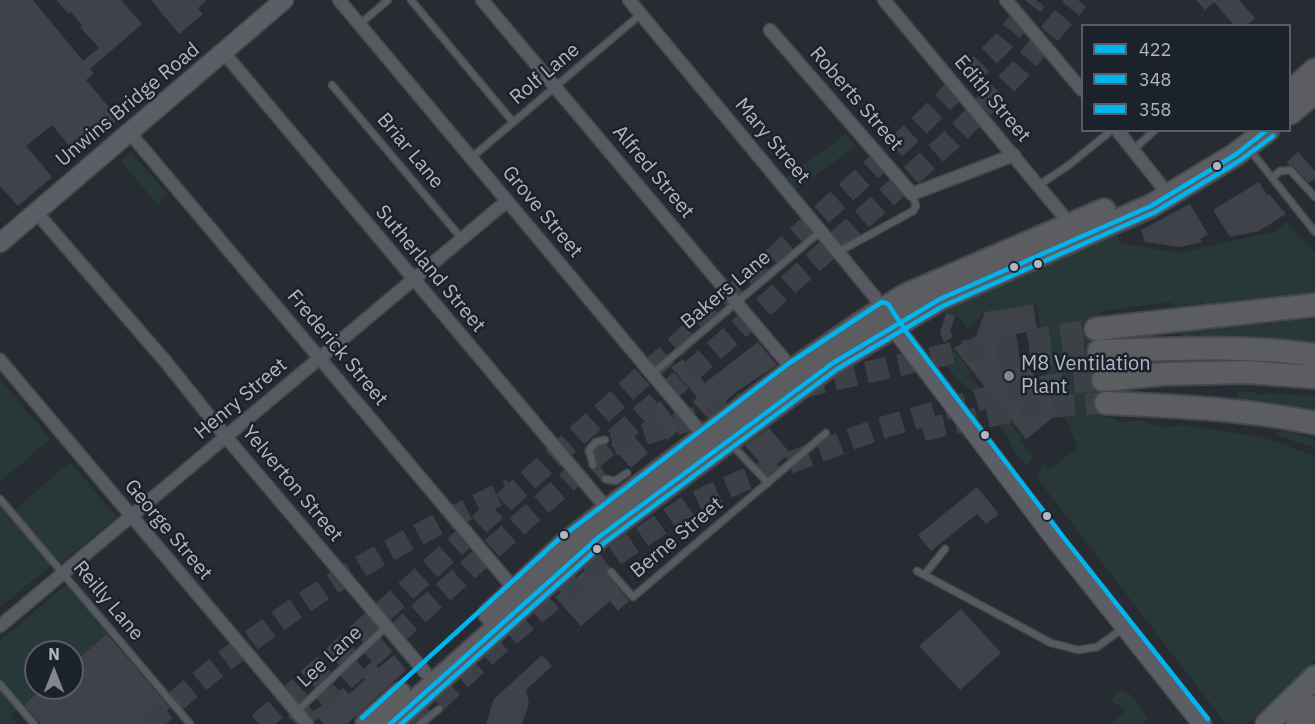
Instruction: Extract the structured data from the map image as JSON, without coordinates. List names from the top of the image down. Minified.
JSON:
{"streets":{"main road":["Unwins Bridge Road"],"street":["Roberts Street","Edith Street","Mary Street","Alfred Street","Grove Street","Sutherland Street","Frederick Street","Henry Street","Yelverton Street","George Street"],"lane":["Rolf Lane","Briar Lane","Bakers Lane","Berne Street","Reilly Lane","Lee Lane"]},"crossings":[["Rolf Lane","Mary Street"],["Rolf Lane","Alfred Street"],["Rolf Lane","Grove Street"],["Unwins Bridge Road","Sutherland Street"],["Unwins Bridge Road","Frederick Street"],["Unwins Bridge Road","Yelverton Street"],["Mary Street","Bakers Lane"],["Briar Lane","Henry Street"],["Alfred Street","Bakers Lane"],["Grove Street","Bakers Lane"],["Grove Street","Henry Street"],["Sutherland Street","Henry Street"],["Frederick Street","Henry Street"],["Henry Street","Yelverton Street"],["Henry Street","George Street"],["Henry Street","Reilly Lane"],["Yelverton Street","Lee Lane"],["George Street","Lee Lane"]],"places":["M8 Ventilation Plant"],"lines":["transit line 422","transit line 348","transit line 358"],"legend":["422","348","358"],"north":"top"}
